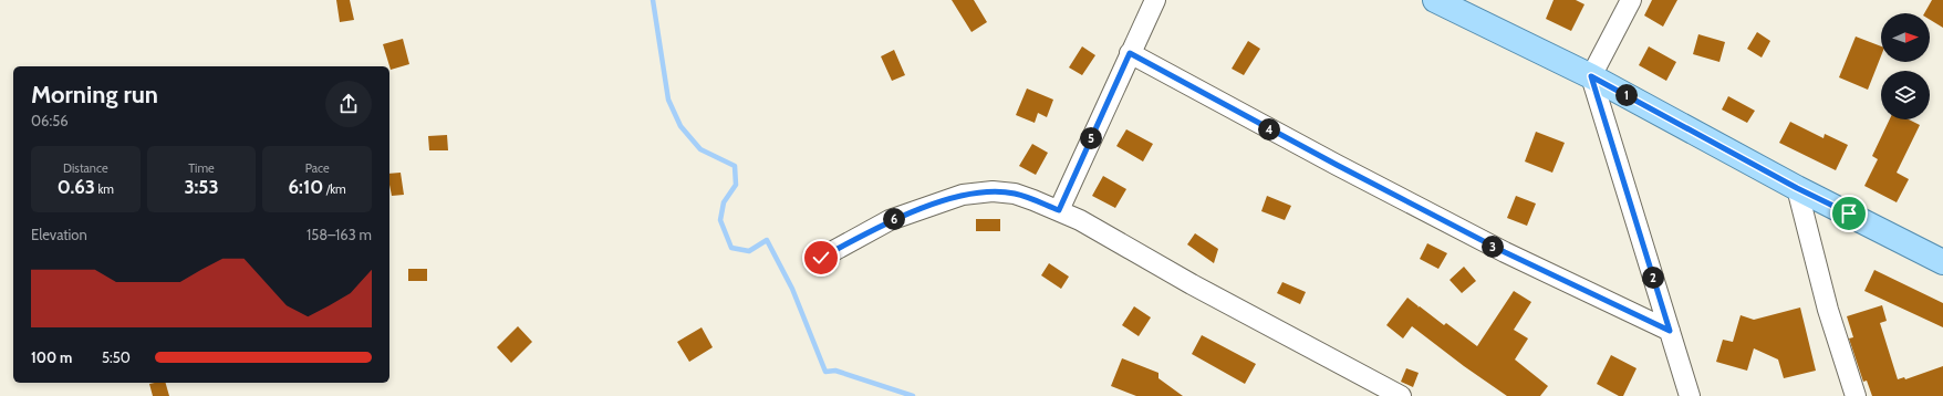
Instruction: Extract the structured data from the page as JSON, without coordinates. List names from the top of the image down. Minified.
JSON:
{"north":"right","page":{"heading":["Morning run","06:56"],"pins":["1","4","5","6","3","2"],"stats":[["Distance","0.63 km"],["Time","3:53"],["Pace","6:10 /km"]],"chart":["Elevation","158–163 m"],"list":[{"name":"100 m","note":"5:50"}]}}
